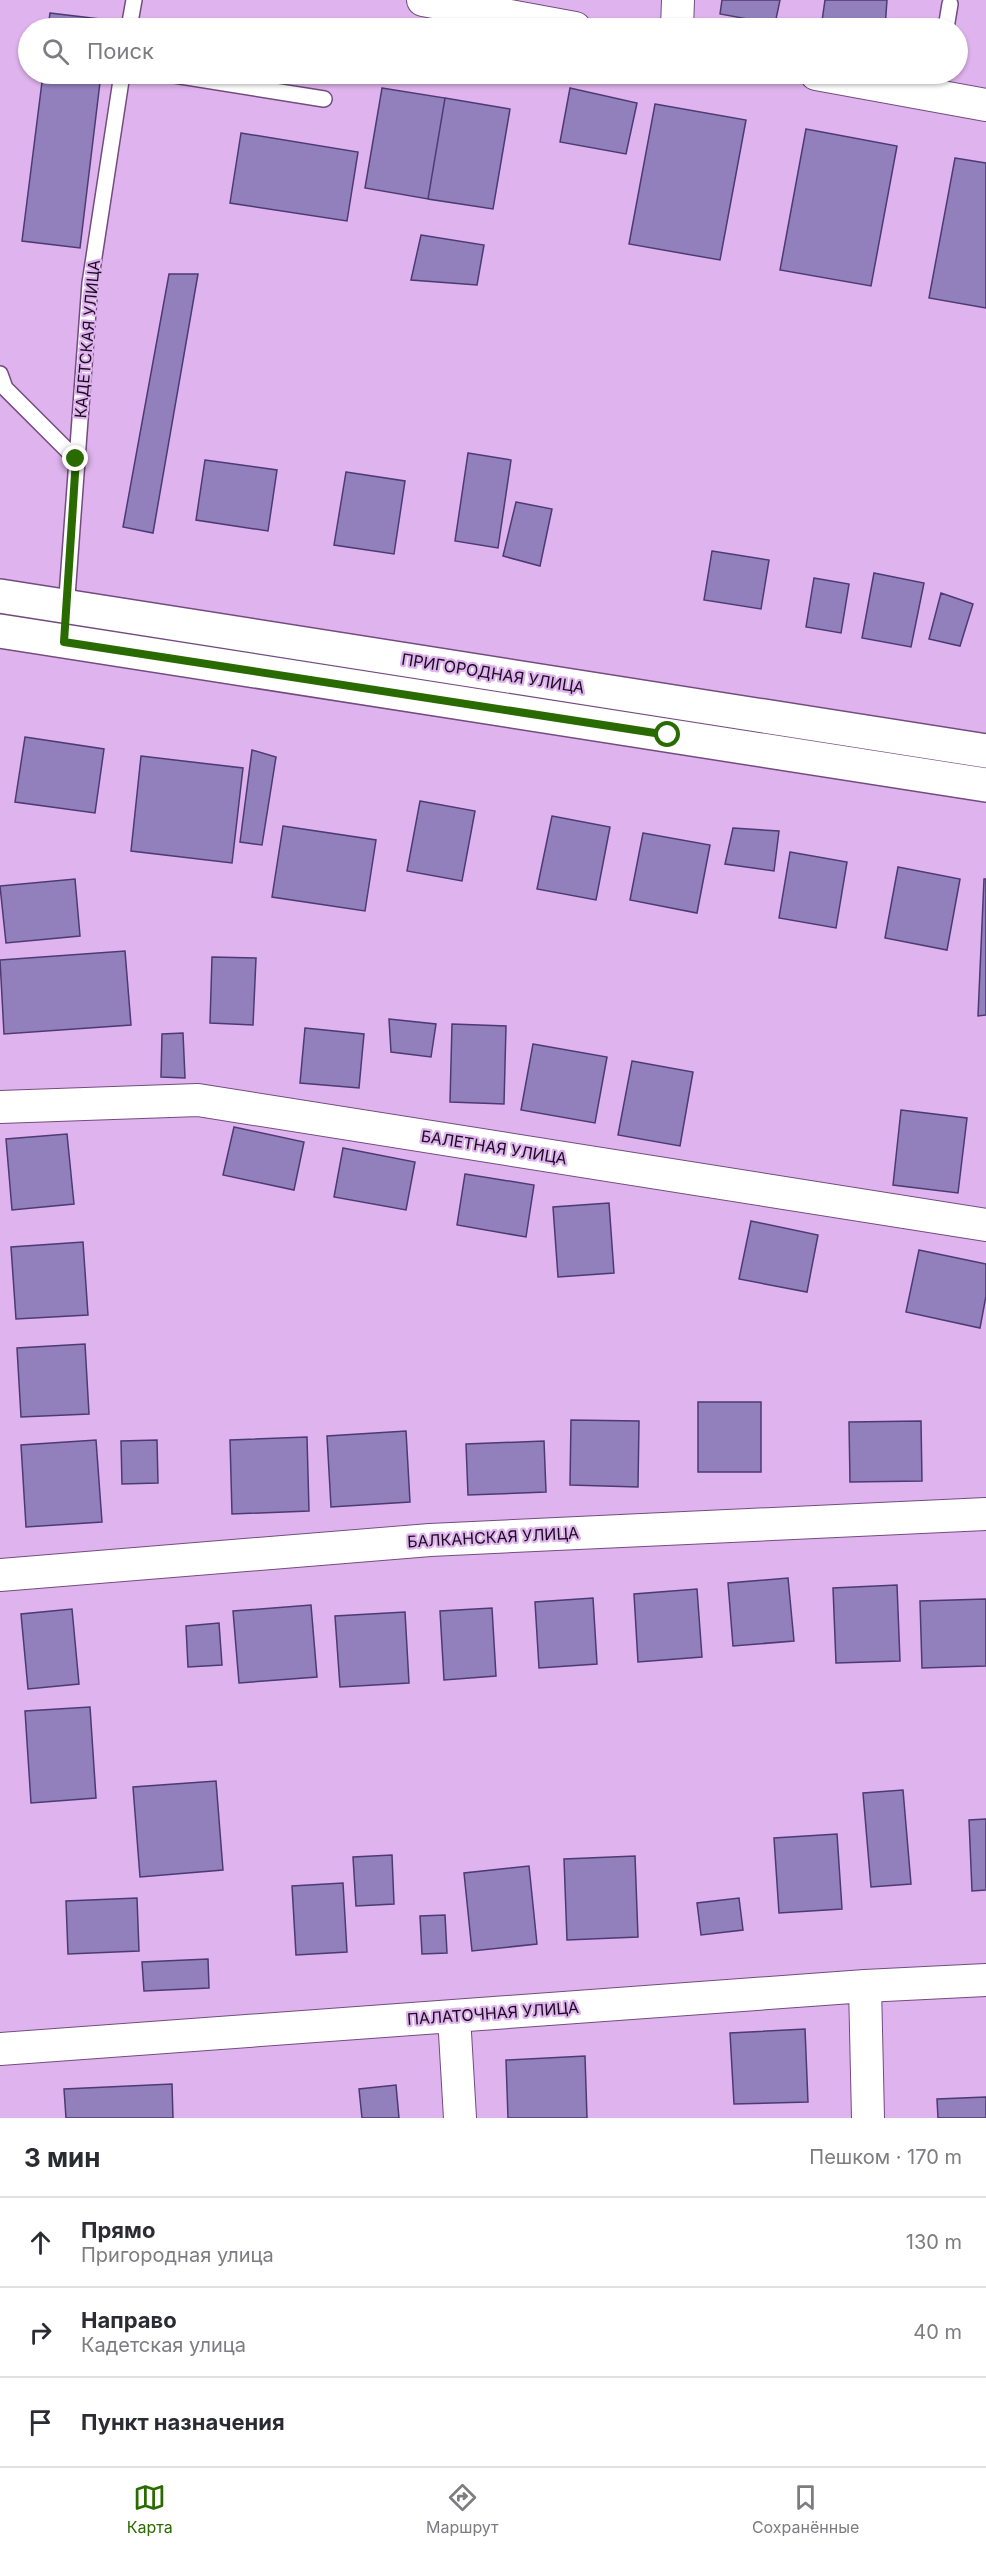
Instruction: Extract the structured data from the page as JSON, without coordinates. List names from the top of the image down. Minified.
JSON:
{"streets":{"street":["ПРИГОРОДНАЯ УЛИЦА","БАЛЕТНАЯ УЛИЦА","БАЛКАНСКАЯ УЛИЦА","ПАЛАТОЧНАЯ УЛИЦА"],"lane":["КАДЕТСКАЯ УЛИЦА"]},"crossings":[["КАДЕТСКАЯ УЛИЦА","ПРИГОРОДНАЯ УЛИЦА"]],"page":{"search":"Поиск","heading":["3 мин","Пешком · 170 m"],"list":[["Прямо","Пригородная улица","130 m"],["Направо","Кадетская улица","40 m"],"Пункт назначения"],"nav":["Карта","Маршрут","Сохранённые"]}}
